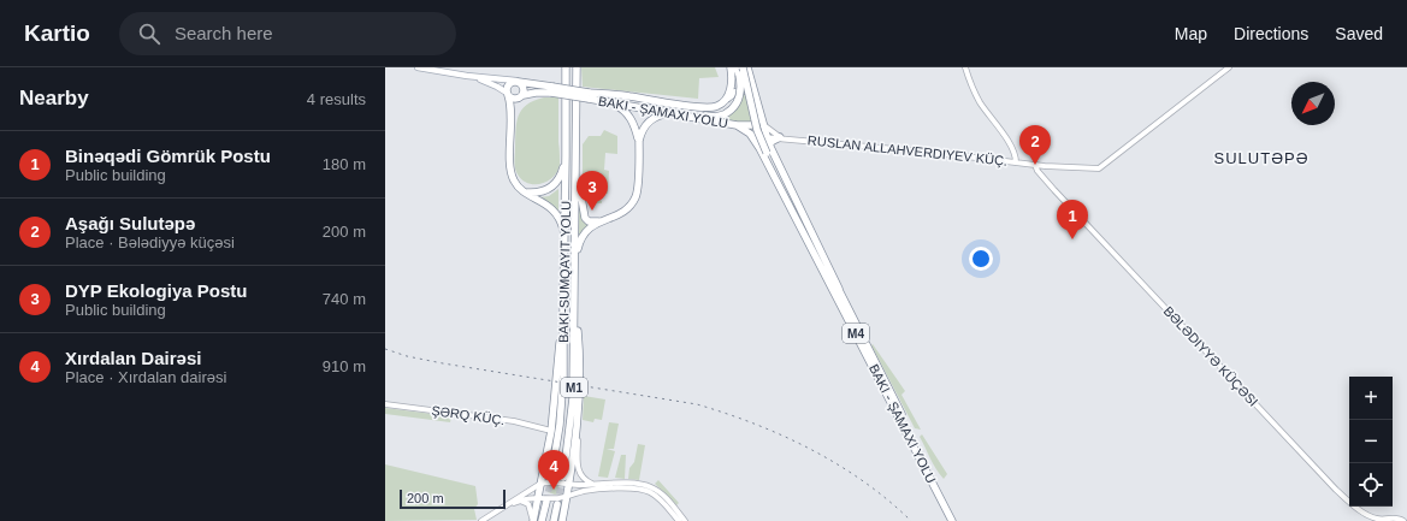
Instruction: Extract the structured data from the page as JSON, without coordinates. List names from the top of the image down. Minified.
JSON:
{"streets":{"highway":["M4","M1"],"street":["RUSLAN ALLAHVERDIYEV KÜÇ.","BƏLƏDIYYƏ KÜÇƏSI","ŞƏRQ KÜÇ."]},"crossings":[["RUSLAN ALLAHVERDIYEV KÜÇ.","M4"],["RUSLAN ALLAHVERDIYEV KÜÇ.","BƏLƏDIYYƏ KÜÇƏSI"]],"districts":["SULUTƏPƏ"],"scale_bar":"200 m","north":"bottom left","page":{"header":"Kartio","search":"Search here","nav":["Map","Directions","Saved"],"heading":["Nearby","4 results"],"pins":["2","3","1","4"],"list":[{"mark":"1","name":"Binəqədi Gömrük Postu","note":"Public building","value":"180 m"},{"mark":"2","name":"Aşağı Sulutəpə","note":"Place · Bələdiyyə küçəsi","value":"200 m"},{"mark":"3","name":"DYP Ekologiya Postu","note":"Public building","value":"740 m"},{"mark":"4","name":"Xırdalan Dairəsi","note":"Place · Xırdalan dairəsi","value":"910 m"}],"map_buttons":["+","−"],"scale":"200 m"}}
